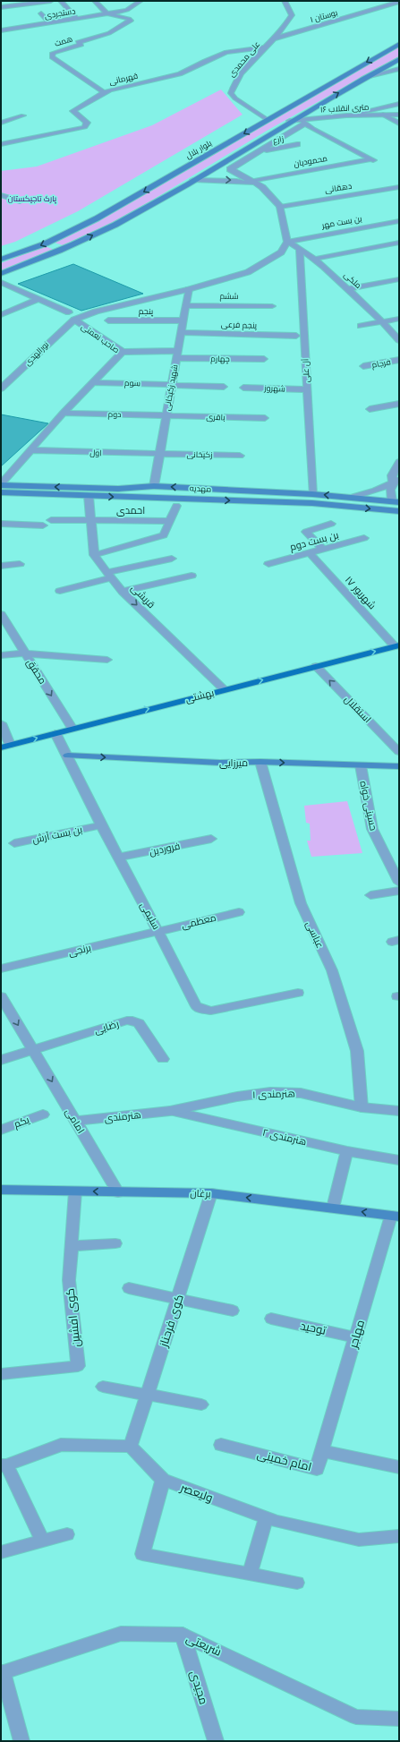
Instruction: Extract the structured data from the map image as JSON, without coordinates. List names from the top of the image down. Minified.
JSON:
{"streets":{"main road":["بلوار بلال","مهدیه","بهشتی","میرزایی","برغان"],"street":["دستجردی","بوستان ۱","همت","علی محمدی","قهرمانی","۱۶ متری انقلاب","زارع","محمودیان","دهقانی","بن بست مهر","ملکی","ششم","پنجم","پنجم فرعی","صاحب نعمتی","نورالهدی","چهارم","فرجام","آل علی","سوم","شهید زکیخانی","شهروز","دوم","باقری","اول","زکیخانی","احمدی","بن بست دوم","۱۷ شهریور","قریشی","محقق","استقلال","حسینی خواه","بن بست آرش","فروردین","سلیمی","معظمی","عباسی","برنجی","رضایی","هنرمندی ۱","هنرمندی","امامی","یکم","هنرمندی ۲","کوی افشین","کوی فرحناز","توحید","مهاجر","امام خمینی","ولیعصر","شریعتی","مجیدی"]},"crossings":[["دستجردی","همت"],["بوستان ۱","علی محمدی"],["همت","قهرمانی"],["علی محمدی","قهرمانی"],["علی محمدی","بلوار بلال"],["۱۶ متری انقلاب","محمودیان"],["بن بست مهر","ملکی"],["بن بست مهر","صاحب نعمتی"],["ملکی","صاحب نعمتی"],["ملکی","آل علی"],["ششم","شهید زکیخانی"],["پنجم","شهید زکیخانی"],["پنجم فرعی","شهید زکیخانی"],["صاحب نعمتی","نورالهدی"],["صاحب نعمتی","چهارم"],["صاحب نعمتی","سوم"],["صاحب نعمتی","شهید زکیخانی"],["صاحب نعمتی","دوم"],["صاحب نعمتی","اول"],["صاحب نعمتی","مهدیه"],["چهارم","شهید زکیخانی"],["آل علی","شهروز"],["آل علی","مهدیه"],["سوم","شهید زکیخانی"],["شهید زکیخانی","دوم"],["شهید زکیخانی","باقری"],["شهید زکیخانی","اول"],["شهید زکیخانی","زکیخانی"],["شهید زکیخانی","مهدیه"],["دوم","باقری"],["اول","زکیخانی"],["بن بست دوم","۱۷ شهریور"],["۱۷ شهریور","بهشتی"],["قریشی","بهشتی"],["محقق","بهشتی"],["بهشتی","استقلال"],["بهشتی","سلیمی"],["میرزایی","حسینی خواه"],["میرزایی","سلیمی"],["میرزایی","عباسی"],["بن بست آرش","سلیمی"],["فروردین","سلیمی"],["سلیمی","معظمی"],["سلیمی","برنجی"],["معظمی","برنجی"],["عباسی","هنرمندی ۱"],["رضایی","امامی"],["هنرمندی ۱","هنرمندی"],["هنرمندی ۱","هنرمندی ۲"],["هنرمندی","امامی"],["هنرمندی","هنرمندی ۲"],["امامی","برغان"],["برغان","کوی افشین"],["برغان","کوی فرحناز"],["برغان","مهاجر"],["کوی فرحناز","ولیعصر"],["توحید","مهاجر"],["مهاجر","امام خمینی"],["شریعتی","مجیدی"]],"one_way":["قریشی","محقق","بهشتی","استقلال","میرزایی","امامی","برغان"],"parks":["پارک تاجیکستان"]}
